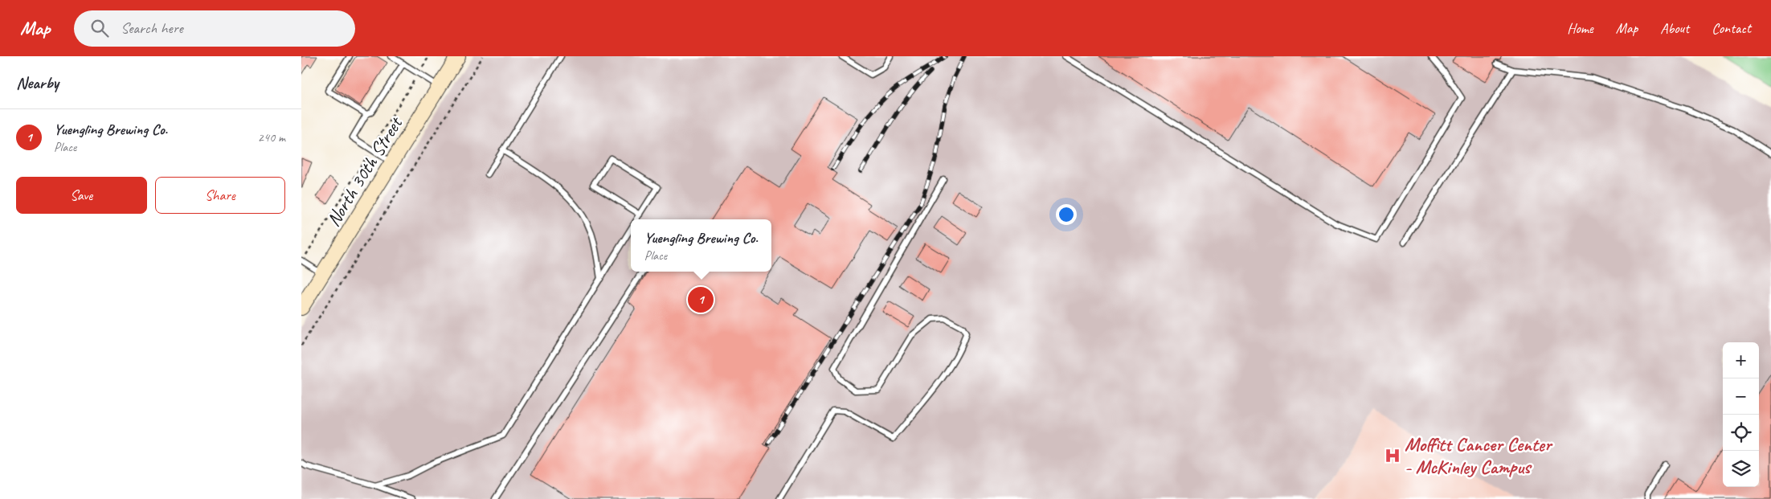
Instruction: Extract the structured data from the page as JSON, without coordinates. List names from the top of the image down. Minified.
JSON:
{"streets":{"main road":["North 30th Street"]},"places":{"hospital":["Moffitt Cancer Center - McKinley Campus"]},"page":{"header":"Map","search":"Search here","nav":["Home","Map","About","Contact"],"heading":"Nearby","list":[{"mark":"1","name":"Yuengling Brewing Co.","note":"Place","value":"240 m"}],"buttons":["Save","Share"],"popup":["Yuengling Brewing Co.","Place"],"pins":"1","map_buttons":["+","−"]}}
